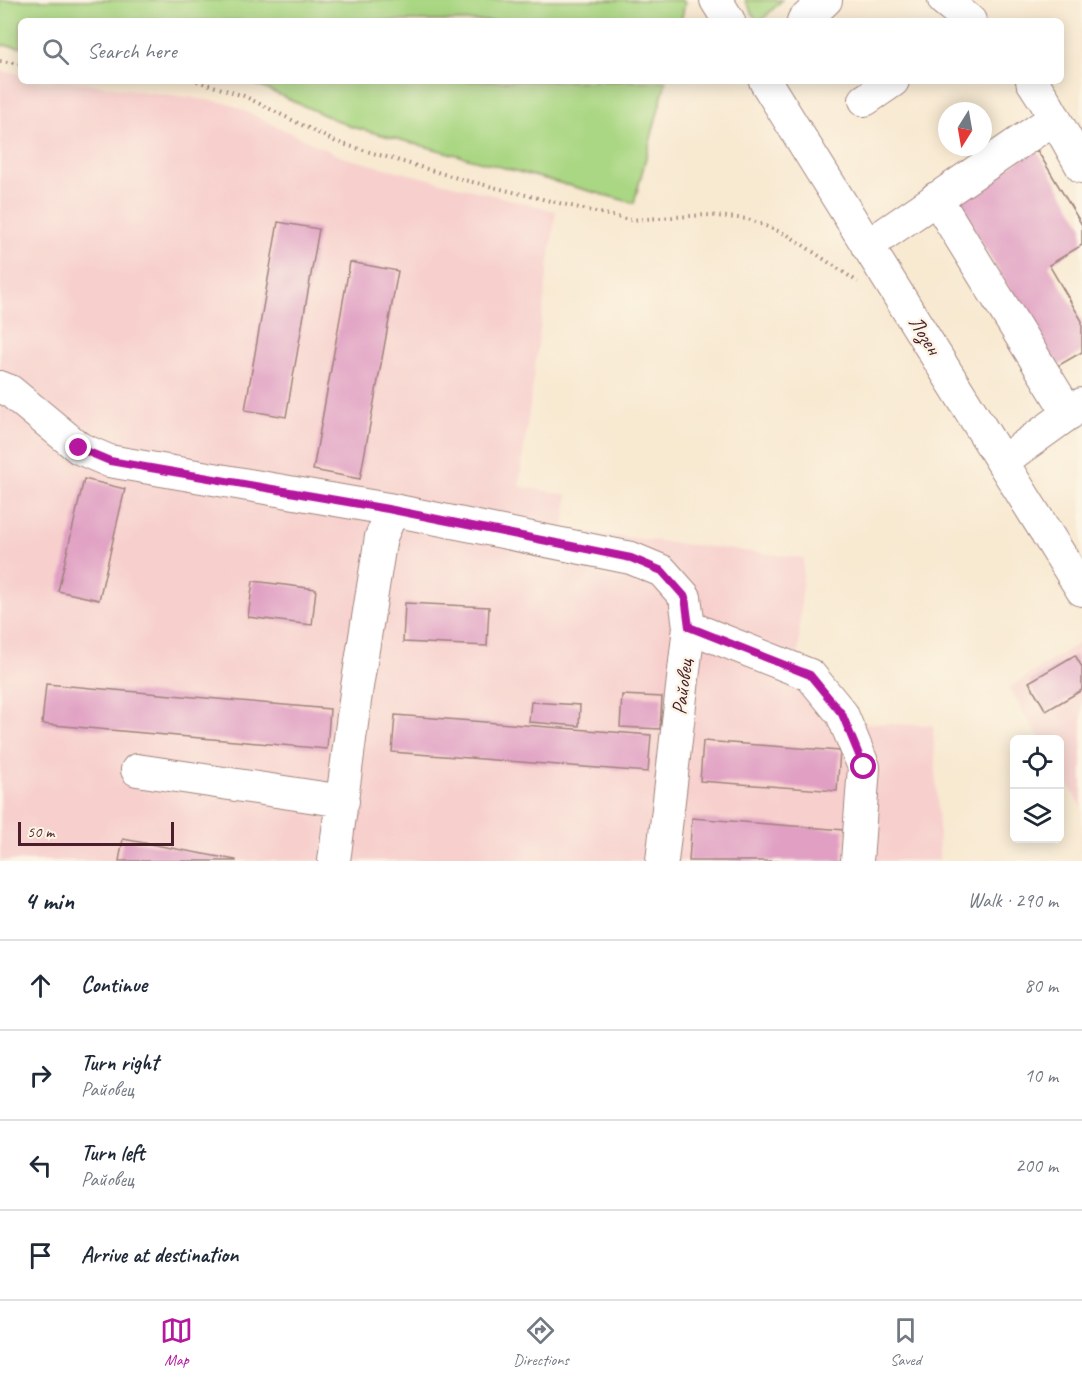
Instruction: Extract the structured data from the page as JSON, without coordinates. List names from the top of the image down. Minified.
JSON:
{"streets":{"street":["Лозен","Райовец"]},"scale_bar":"50 m","north":"bottom","page":{"search":"Search here","scale":"50 m","heading":["4 min","Walk · 290 m"],"list":[["Continue","80 m"],["Turn right","Райовец","10 m"],["Turn left","Райовец","200 m"],"Arrive at destination"],"nav":["Map","Directions","Saved"]}}
